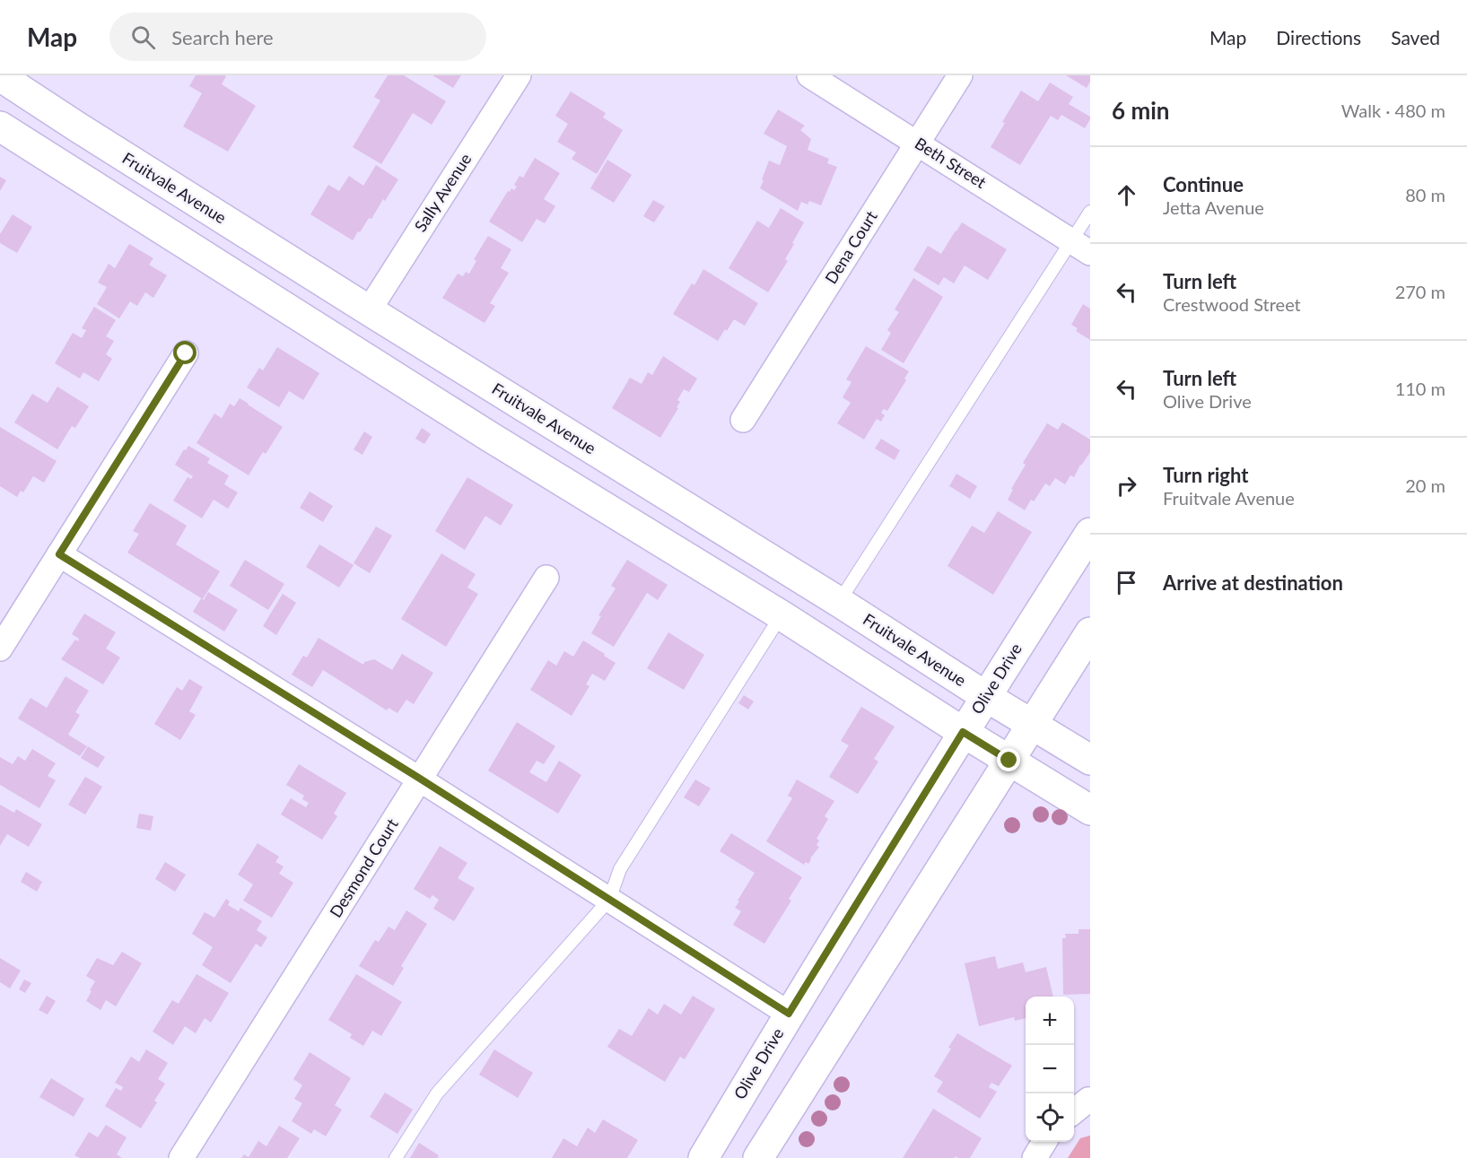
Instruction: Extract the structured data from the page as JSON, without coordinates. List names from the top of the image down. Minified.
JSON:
{"streets":{"main road":["Fruitvale Avenue","Olive Drive"],"street":["Beth Street","Sally Avenue","Dena Court","Desmond Court"]},"crossings":[["Beth Street","Dena Court"],["Fruitvale Avenue","Sally Avenue"],["Fruitvale Avenue","Olive Drive"]],"page":{"header":"Map","search":"Search here","nav":["Map","Directions","Saved"],"heading":["6 min","Walk · 480 m"],"list":[["Continue","Jetta Avenue","80 m"],["Turn left","Crestwood Street","270 m"],["Turn left","Olive Drive","110 m"],["Turn right","Fruitvale Avenue","20 m"],"Arrive at destination"],"map_buttons":["+","−"]}}
